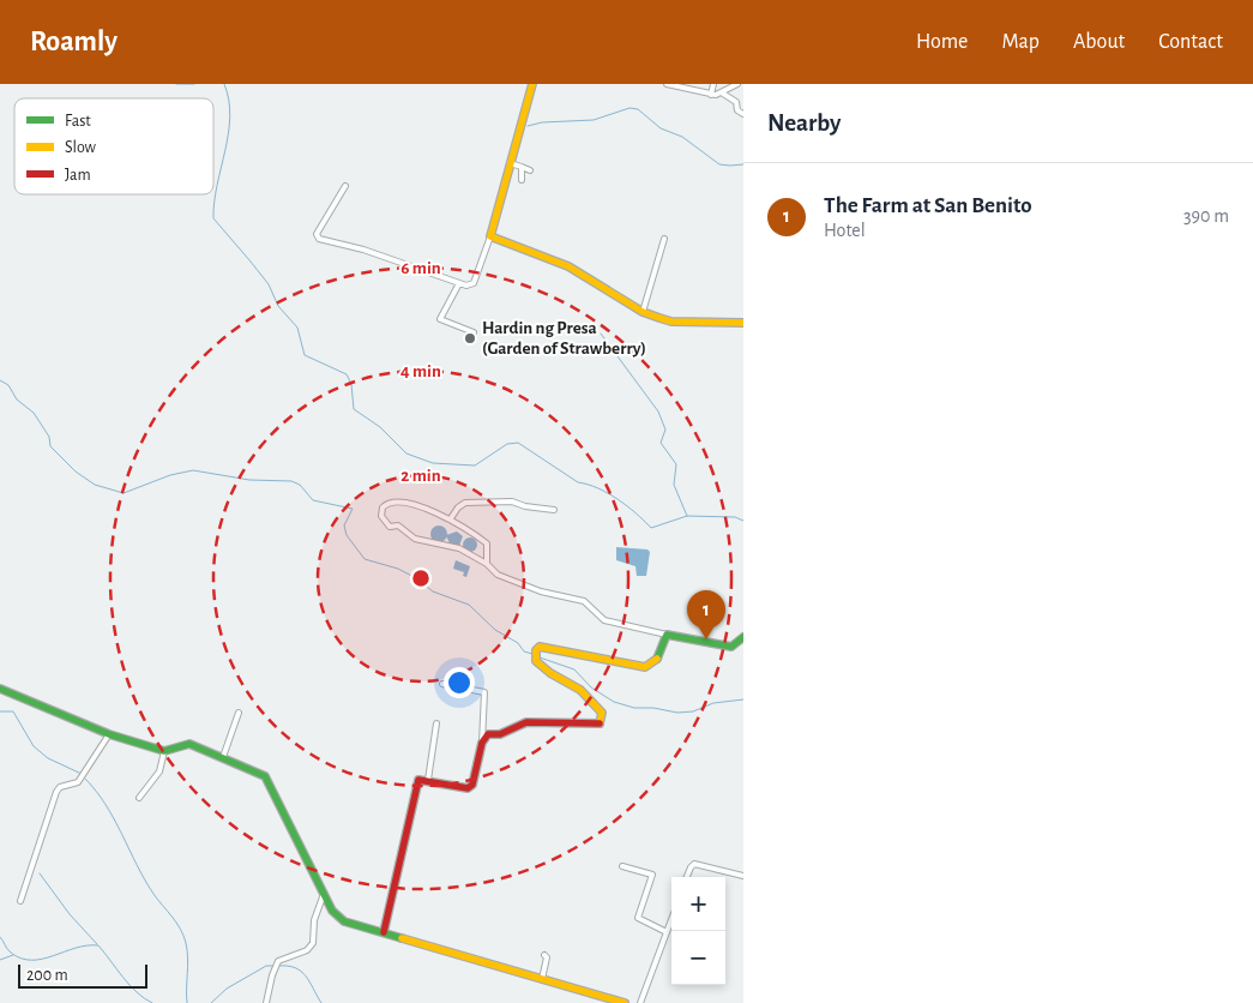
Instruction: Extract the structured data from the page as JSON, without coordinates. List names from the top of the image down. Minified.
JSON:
{"places":["Hardin ng Presa (Garden of Strawberry)"],"legend":["Fast","Slow","Jam"],"scale_bar":"200 m","page":{"header":"Roamly","nav":["Home","Map","About","Contact"],"heading":"Nearby","list":[{"mark":"1","name":"The Farm at San Benito","note":"Hotel","value":"390 m"}],"pins":"1","map_buttons":["+","−"],"scale":"200 m"},"rings":["6 min","4 min","2 min"]}
